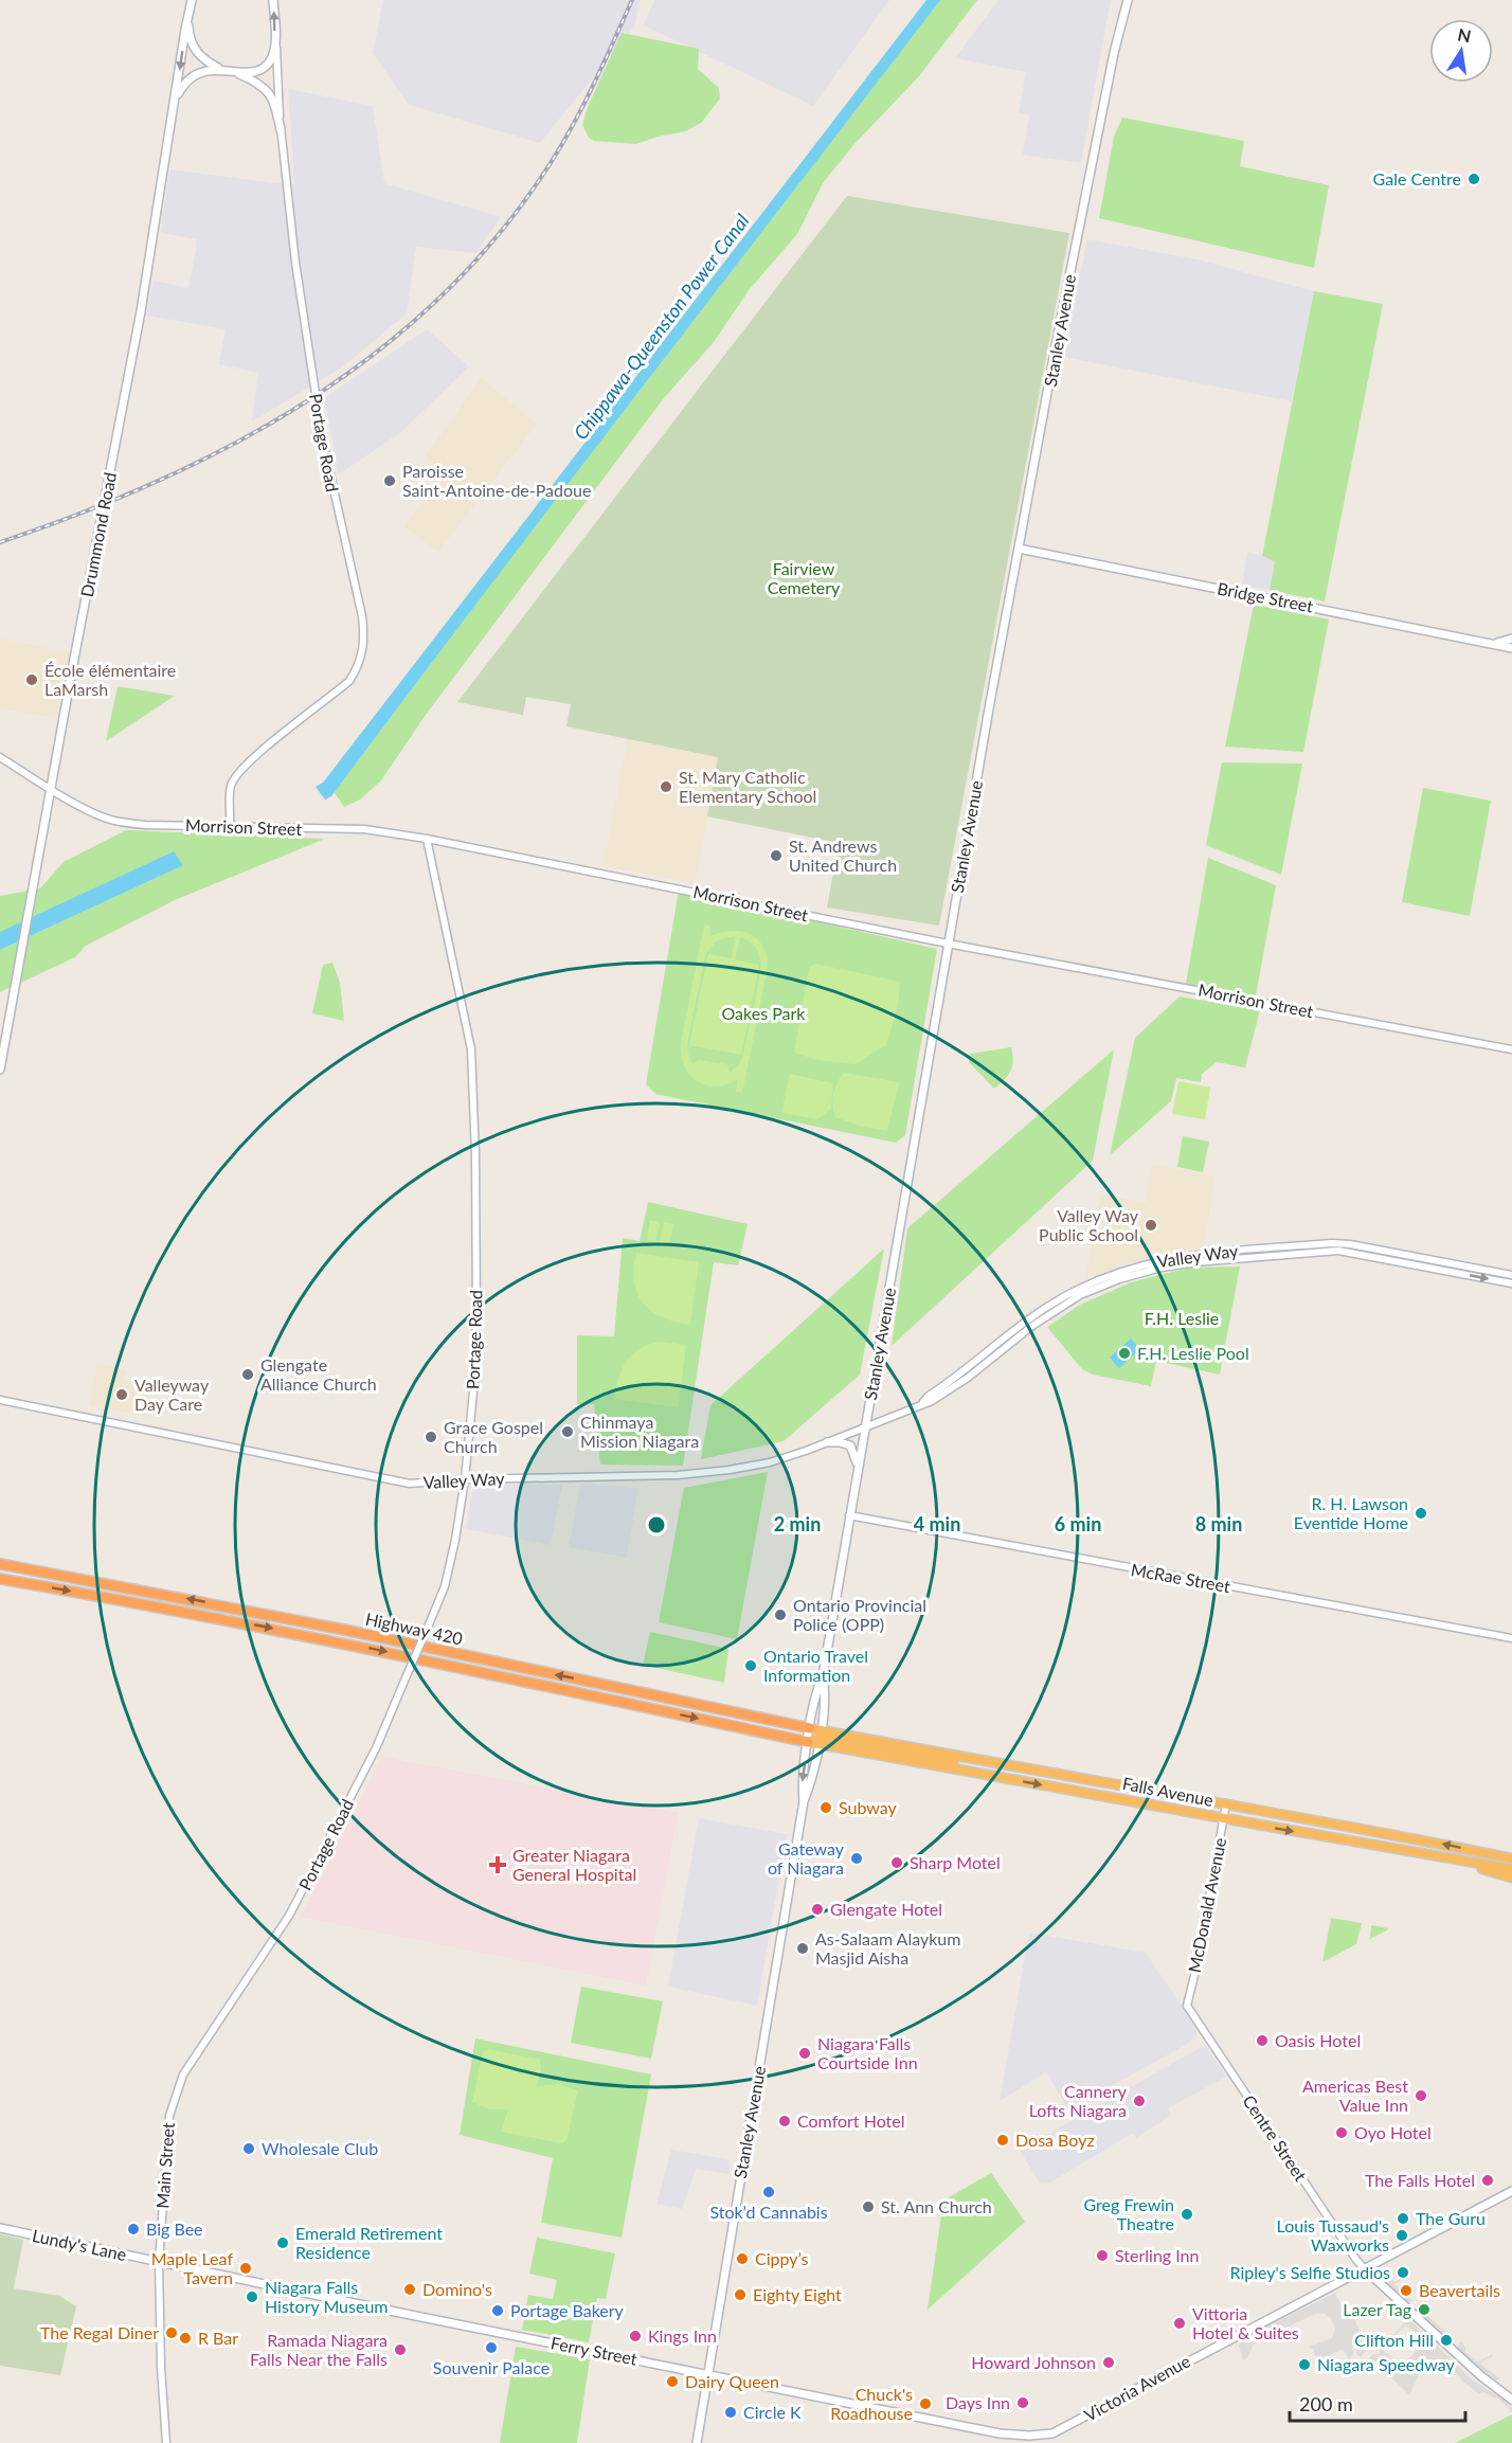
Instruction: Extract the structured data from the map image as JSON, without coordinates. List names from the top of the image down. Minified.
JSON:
{"streets":{"highway":["Highway 420","Falls Avenue"],"main road":["Stanley Avenue","Portage Road","Drummond Road","Bridge Street","Lundy's Lane","Ferry Street","Victoria Avenue"],"street":["Morrison Street","Valley Way","McRae Street","McDonald Avenue","Centre Street","Main Street"]},"crossings":[["Stanley Avenue","Bridge Street"],["Stanley Avenue","Morrison Street"],["Stanley Avenue","Valley Way"],["Stanley Avenue","McRae Street"],["Stanley Avenue","Highway 420"],["Stanley Avenue","Falls Avenue"],["Stanley Avenue","Ferry Street"],["Portage Road","Morrison Street"],["Portage Road","Valley Way"],["Portage Road","Main Street"],["Drummond Road","Morrison Street"],["Highway 420","Falls Avenue"],["Falls Avenue","McDonald Avenue"],["McDonald Avenue","Centre Street"],["Centre Street","Victoria Avenue"],["Main Street","Lundy's Lane"],["Main Street","Ferry Street"],["Lundy's Lane","Ferry Street"],["Ferry Street","Victoria Avenue"]],"water":["Chippawa-Queenston Power Canal"],"parks":["Fairview Cemetery","Oakes Park","F.H. Leslie"],"places":{"other":["Gale Centre","Paroisse Saint-Antoine-de-Padoue","École élémentaire LaMarsh","St. Mary Catholic Elementary School","St. Andrews United Church","Valley Way Public School","F.H. Leslie Pool","Glengate Alliance Church","Valleyway Day Care","Chinmaya Mission Niagara","Grace Gospel Church","R. H. Lawson Eventide Home","Ontario Provincial Police (OPP)","Ontario Travel Information","Subway","Gateway of Niagara","Sharp Motel","Glengate Hotel","As-Salaam Alaykum Masjid Aisha","Oasis Hotel","Niagara Falls Courtside Inn","Americas Best Value Inn","Cannery Lofts Niagara","Comfort Hotel","Oyo Hotel","Dosa Boyz","Wholesale Club","The Falls Hotel","Stok’d Cannabis","St. Ann Church","Greg Frewin Theatre","The Guru","Big Bee","Louis Tussaud's Waxworks","Emerald Retirement Residence","Sterling Inn","Cippy’s","Maple Leaf Tavern","Ripley's Selfie Studios","Domino's","Beavertails","Eighty Eight","Niagara Falls History Museum","Lazer Tag","Portage Bakery","Vittoria Hotel & Suites","The Regal Diner","Kings Inn","R Bar","Clifton Hill","Souvenir Palace","Ramada Niagara Falls Near the Falls","Howard Johnson","Niagara Speedway","Dairy Queen","Days Inn","Chuck's Roadhouse","Circle K"],"health":["Greater Niagara General Hospital"]},"scale_bar":"200 m","north":"top","rings":["2 min","4 min","6 min","8 min"]}
